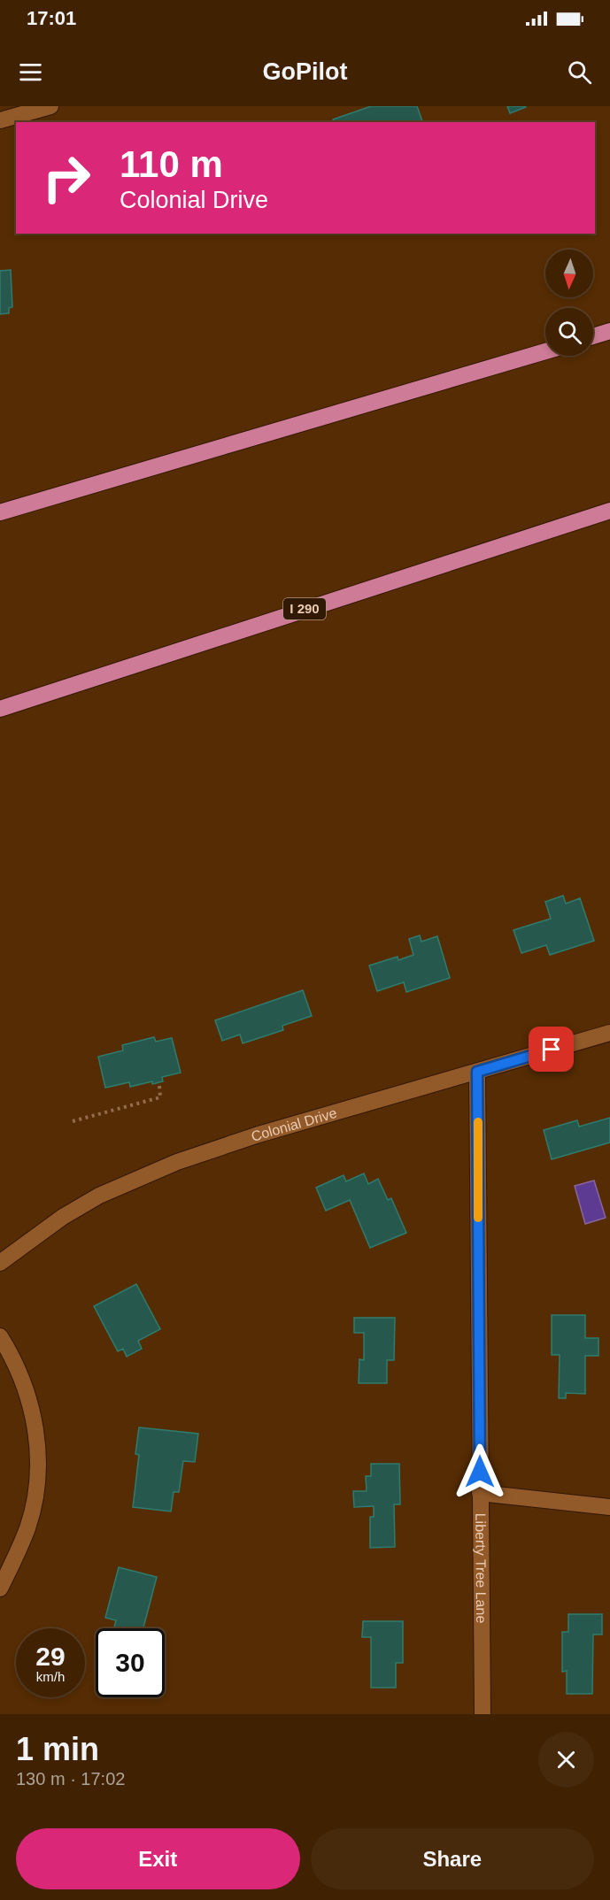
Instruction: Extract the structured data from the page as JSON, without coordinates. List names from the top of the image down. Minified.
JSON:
{"streets":{"highway":["I 290"],"street":["Colonial Drive","Liberty Tree Lane"]},"crossings":[["Colonial Drive","Liberty Tree Lane"]],"north":"bottom","page":{"status":"17:01","header":"GoPilot","turn":["110 m","Colonial Drive"],"speed":"29 km/h","limit":"30","heading":["1 min","130 m · 17:02"],"buttons":["Exit","Share"]}}
